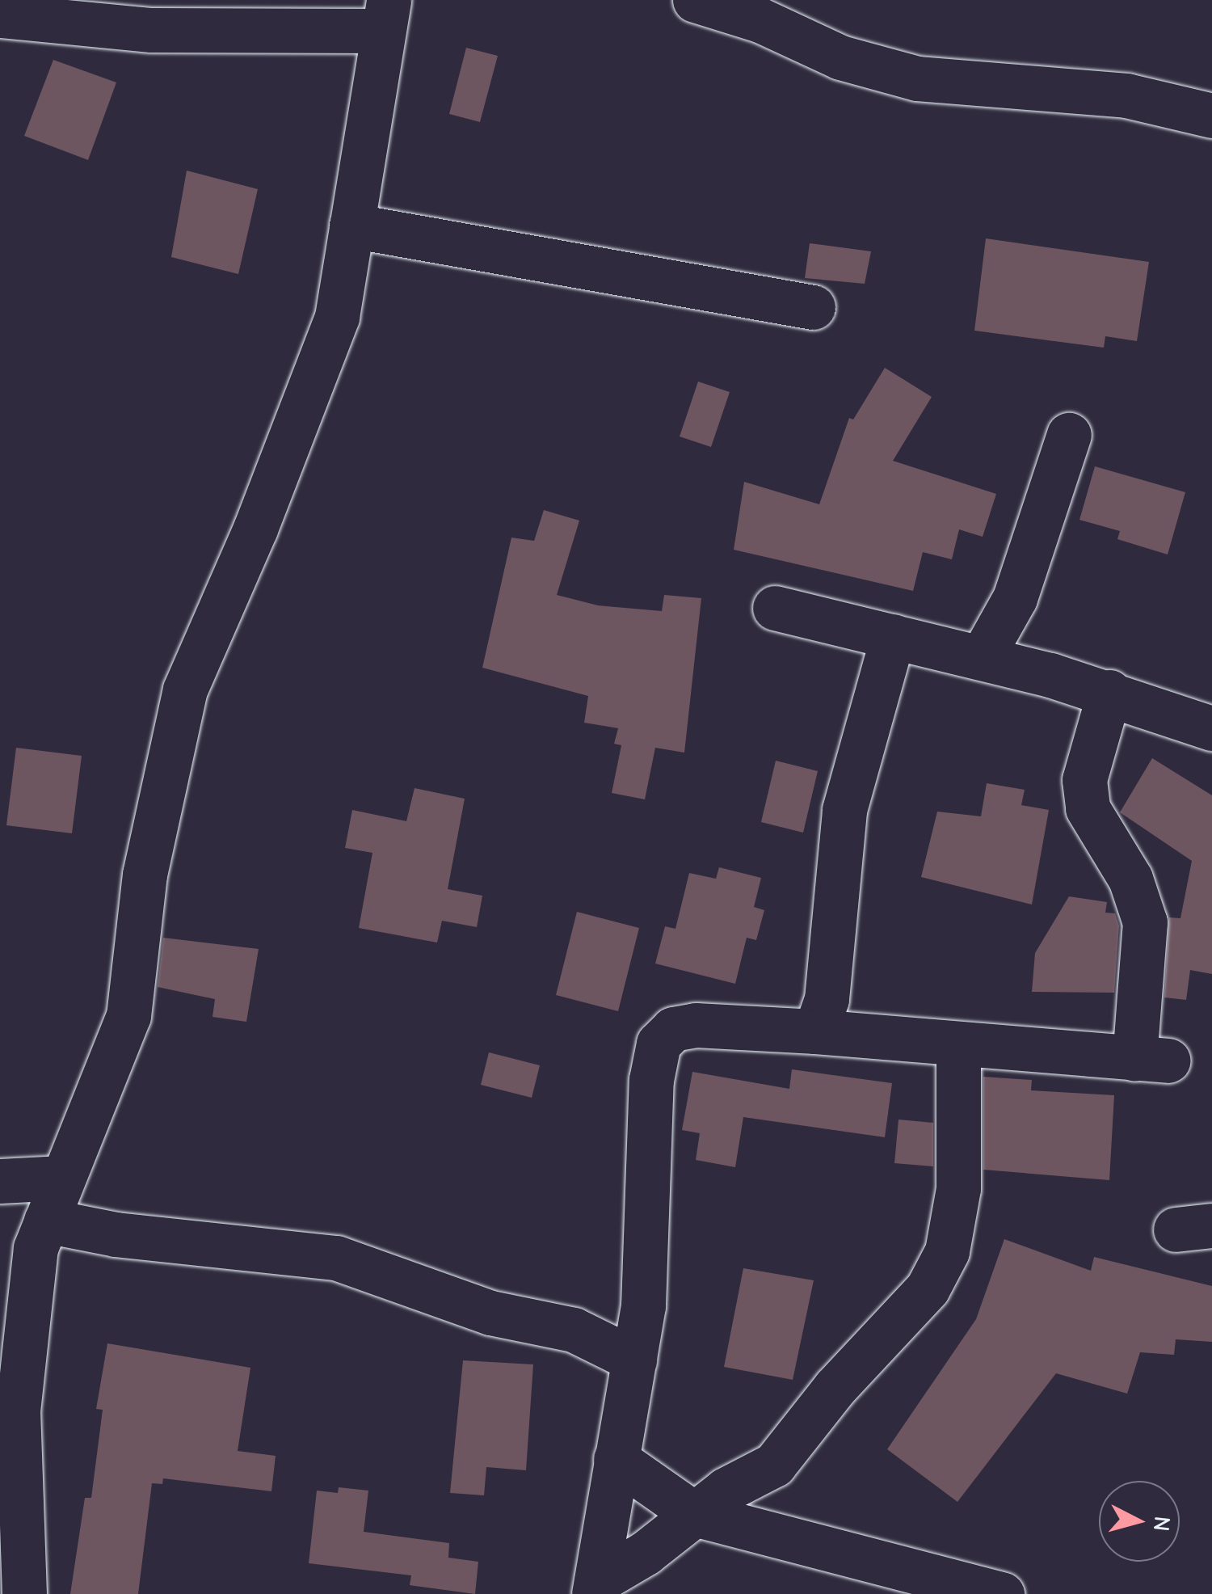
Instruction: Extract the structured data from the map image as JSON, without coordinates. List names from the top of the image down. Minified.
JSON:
{"north":"right"}
